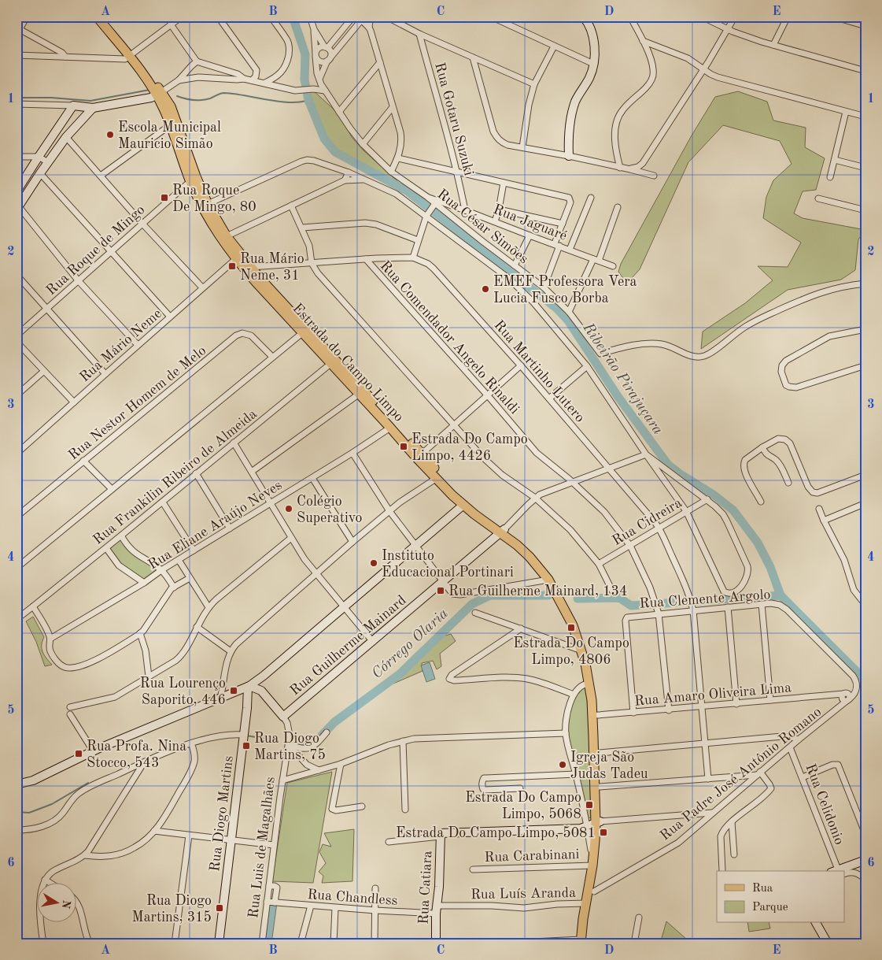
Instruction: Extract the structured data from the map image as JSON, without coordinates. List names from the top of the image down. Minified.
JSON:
{"streets":{"main road":["Estrada do Campo Limpo"],"street":["Rua Gotaru Suzuki","Rua Jaguaré","Rua César Simões","Rua Roque de Mingo","Rua Comendador Angelo Rinaldi","Rua Mário Neme","Rua Martinho Lutero","Rua Nestor Homem de Melo","Rua Frankilin Ribeiro de Almeida","Rua Cidreira","Rua Eliane Araújo Neves","Rua Clemente Argolo","Rua Guilherme Mainard","Rua Amaro Oliveira Lima","Rua Padre José Antônio Romano","Rua Celidonio","Rua Diogo Martins","Rua Luis de Magalhães","Rua Carabinani","Rua Catiara","Rua Luís Aranda","Rua Chandless"]},"crossings":[["Rua Gotaru Suzuki","Rua Jaguaré"],["Rua Jaguaré","Rua César Simões"],["Rua Roque de Mingo","Estrada do Campo Limpo"],["Rua Comendador Angelo Rinaldi","Rua Martinho Lutero"],["Rua Comendador Angelo Rinaldi","Rua Cidreira"],["Rua Comendador Angelo Rinaldi","Rua Clemente Argolo"],["Rua Comendador Angelo Rinaldi","Rua Amaro Oliveira Lima"],["Rua Mário Neme","Estrada do Campo Limpo"],["Estrada do Campo Limpo","Rua Martinho Lutero"],["Estrada do Campo Limpo","Rua Frankilin Ribeiro de Almeida"],["Estrada do Campo Limpo","Rua Eliane Araújo Neves"],["Estrada do Campo Limpo","Rua Guilherme Mainard"],["Estrada do Campo Limpo","Rua Amaro Oliveira Lima"],["Estrada do Campo Limpo","Rua Padre José Antônio Romano"],["Estrada do Campo Limpo","Rua Carabinani"],["Estrada do Campo Limpo","Rua Luís Aranda"],["Rua Martinho Lutero","Rua Cidreira"],["Rua Martinho Lutero","Rua Clemente Argolo"],["Rua Martinho Lutero","Rua Amaro Oliveira Lima"],["Rua Clemente Argolo","Rua Amaro Oliveira Lima"],["Rua Clemente Argolo","Rua Padre José Antônio Romano"],["Rua Guilherme Mainard","Rua Luis de Magalhães"],["Rua Amaro Oliveira Lima","Rua Padre José Antônio Romano"],["Rua Padre José Antônio Romano","Rua Celidonio"],["Rua Diogo Martins","Rua Luis de Magalhães"],["Rua Luis de Magalhães","Rua Chandless"],["Rua Catiara","Rua Luís Aranda"],["Rua Catiara","Rua Chandless"],["Rua Luís Aranda","Rua Chandless"]],"water":["Ribeirão Pirajuçara","Córrego Olaria"],"places":{"other":["Escola Municipal Mauricio Simão","EMEF Professora Vera Lucia Fusco Borba","Colégio Superativo","Instituto Educacional Portinari","Igreja São Judas Tadeu"],"transit":["Rua Roque De Mingo, 80","Rua Mário Neme, 31","Estrada Do Campo Limpo, 4426","Rua Guilherme Mainard, 134","Estrada Do Campo Limpo, 4806","Rua Lourenço Saporito, 446","Rua Diogo Martins, 75","Rua Profa. Nina Stocco, 543","Estrada Do Campo Limpo, 5068","Estrada Do Campo Limpo, 5081","Rua Diogo Martins, 315"]},"legend":["Rua","Parque"],"north":"right","grid":{"columns":["A","B","C","D","E"],"rows":["1","2","3","4","5","6"]}}
